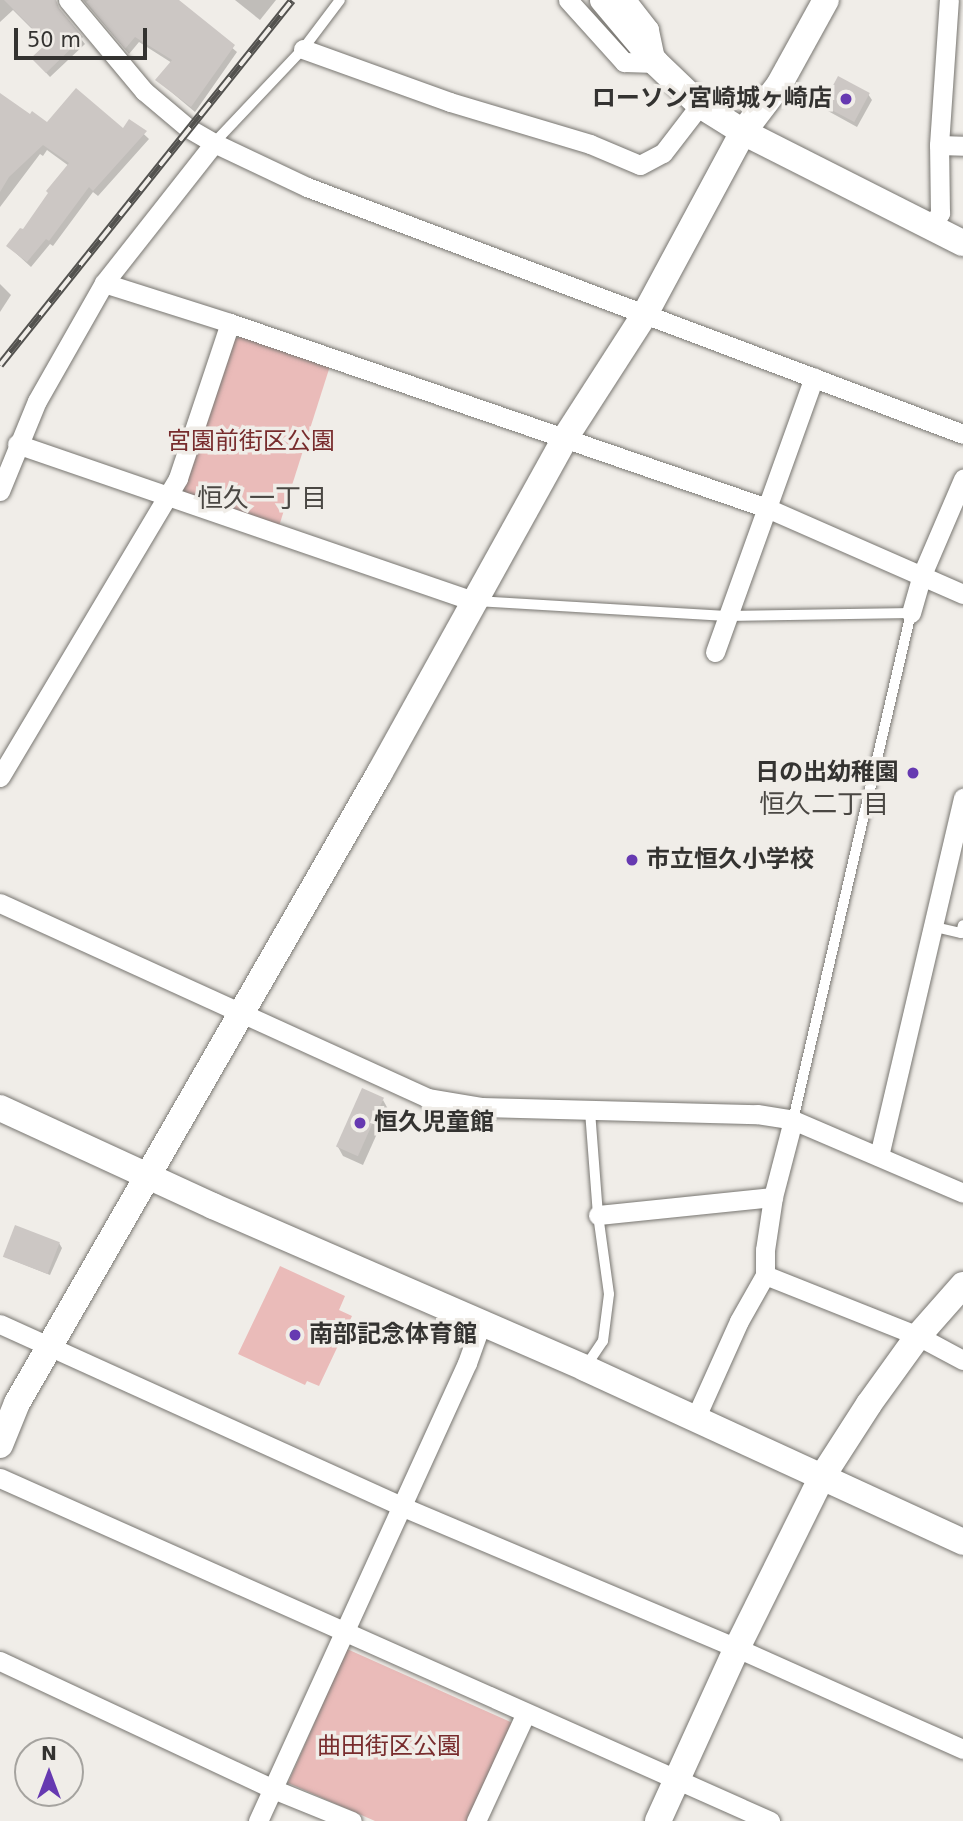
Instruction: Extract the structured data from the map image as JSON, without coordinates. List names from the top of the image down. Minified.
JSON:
{"districts":["恒久一丁目","恒久二丁目"],"parks":["宮園前街区公園","曲田街区公園"],"places":["ローソン宮崎城ヶ崎店","日の出幼稚園","市立恒久小学校","恒久児童館","南部記念体育館"],"scale_bar":"50 m","north":"top"}
